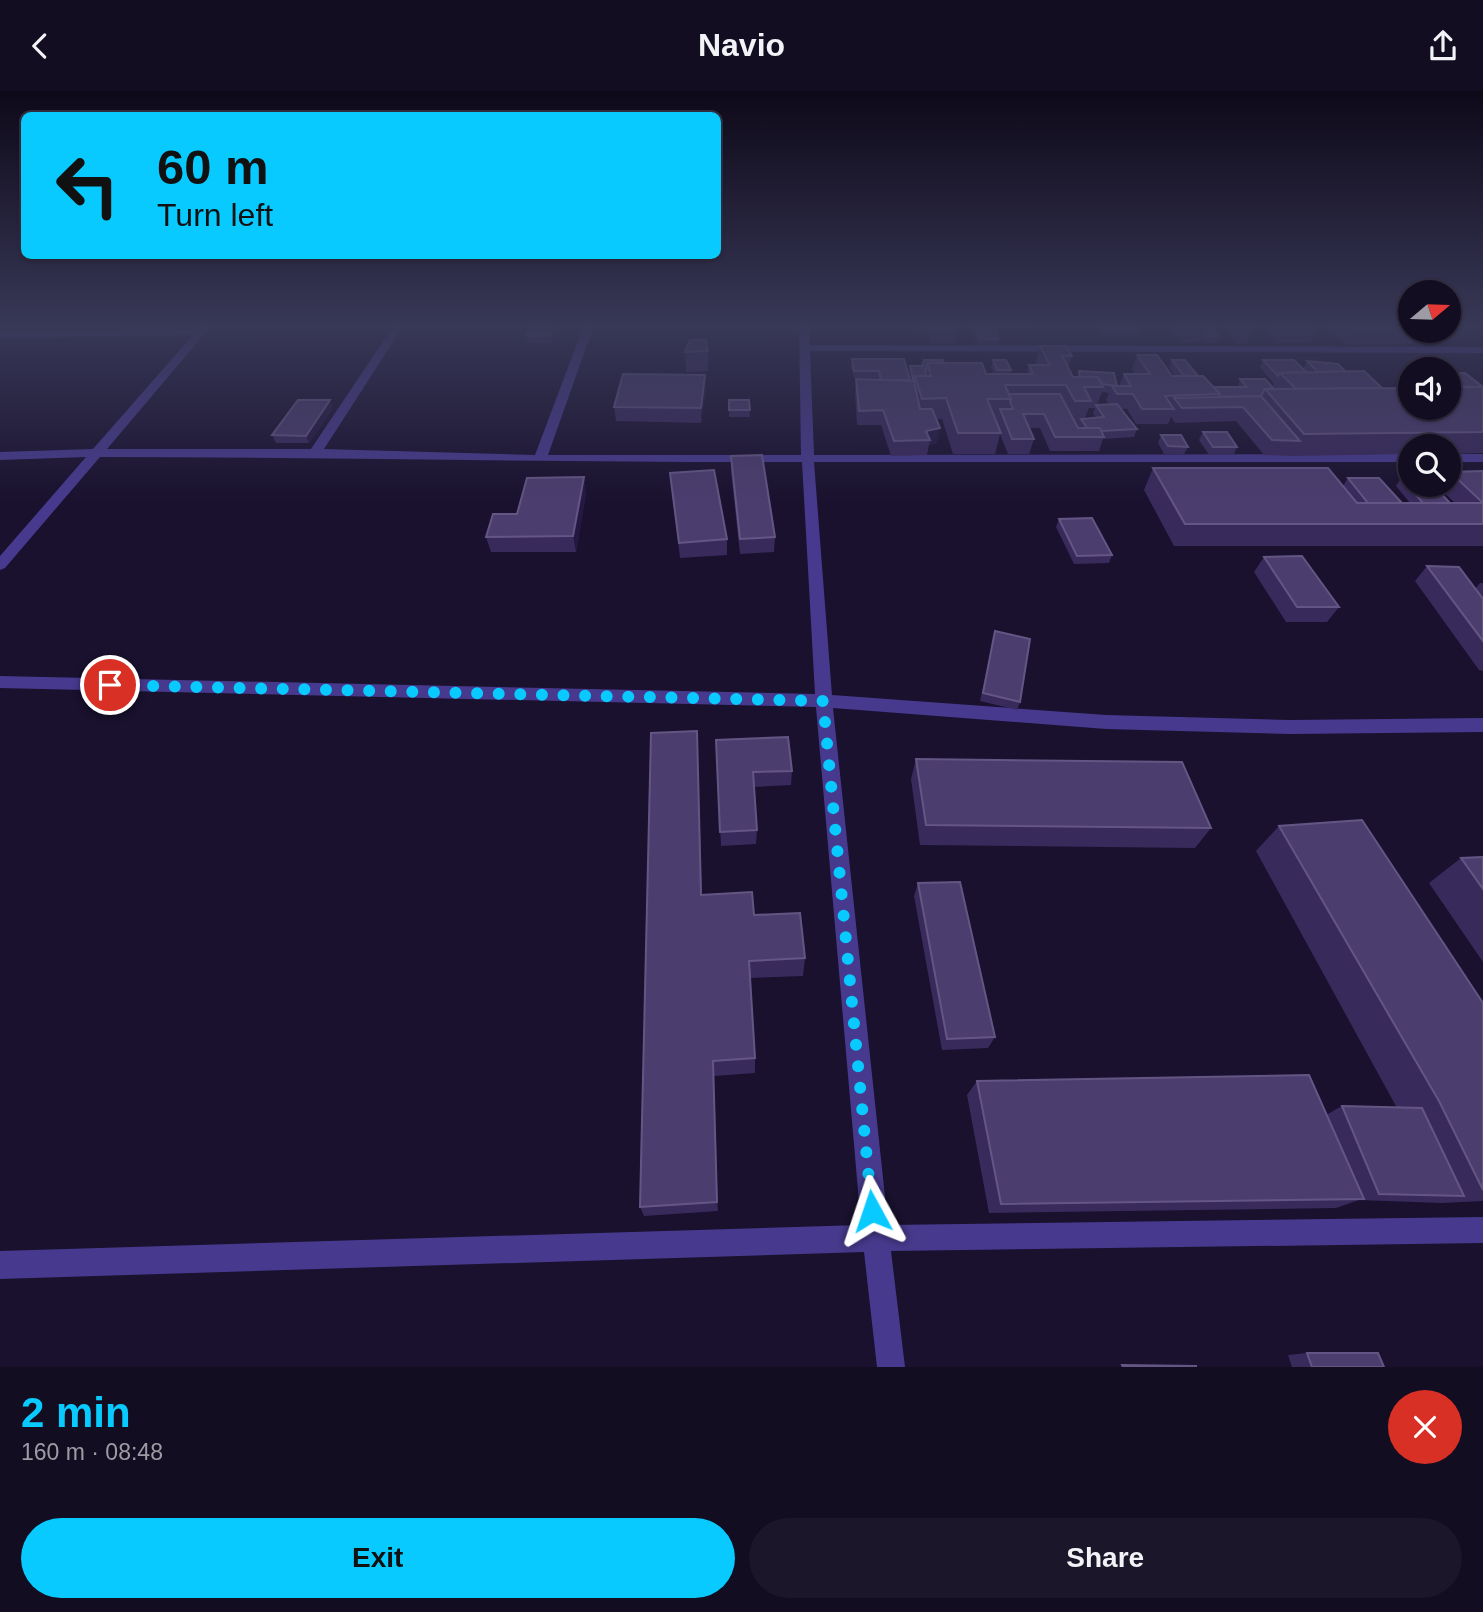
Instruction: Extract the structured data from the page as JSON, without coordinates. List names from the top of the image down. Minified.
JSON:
{"north":"right","page":{"header":"Navio","turn":["60 m","Turn left"],"heading":["2 min","160 m · 08:48"],"buttons":["Exit","Share"]}}
